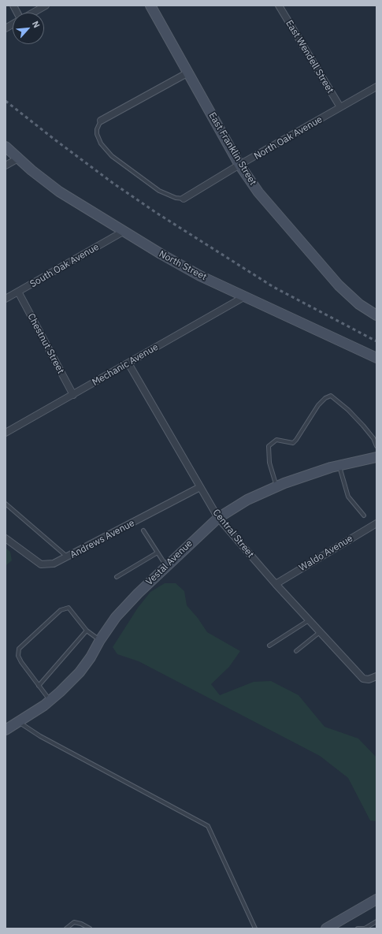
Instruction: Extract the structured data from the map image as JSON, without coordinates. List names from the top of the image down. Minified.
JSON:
{"streets":{"street":["East Wendell Street","North Oak Avenue","East Franklin Street","South Oak Avenue","North Street","Chestnut Street","Mechanic Avenue","Central Street","Andrews Avenue","Waldo Avenue","Vestal Avenue"]},"crossings":[["East Wendell Street","North Oak Avenue"],["North Oak Avenue","East Franklin Street"],["South Oak Avenue","North Street"],["South Oak Avenue","Chestnut Street"],["North Street","Mechanic Avenue"],["Chestnut Street","Mechanic Avenue"],["Mechanic Avenue","Central Street"],["Central Street","Andrews Avenue"],["Central Street","Waldo Avenue"],["Central Street","Vestal Avenue"]],"north":"top right"}
